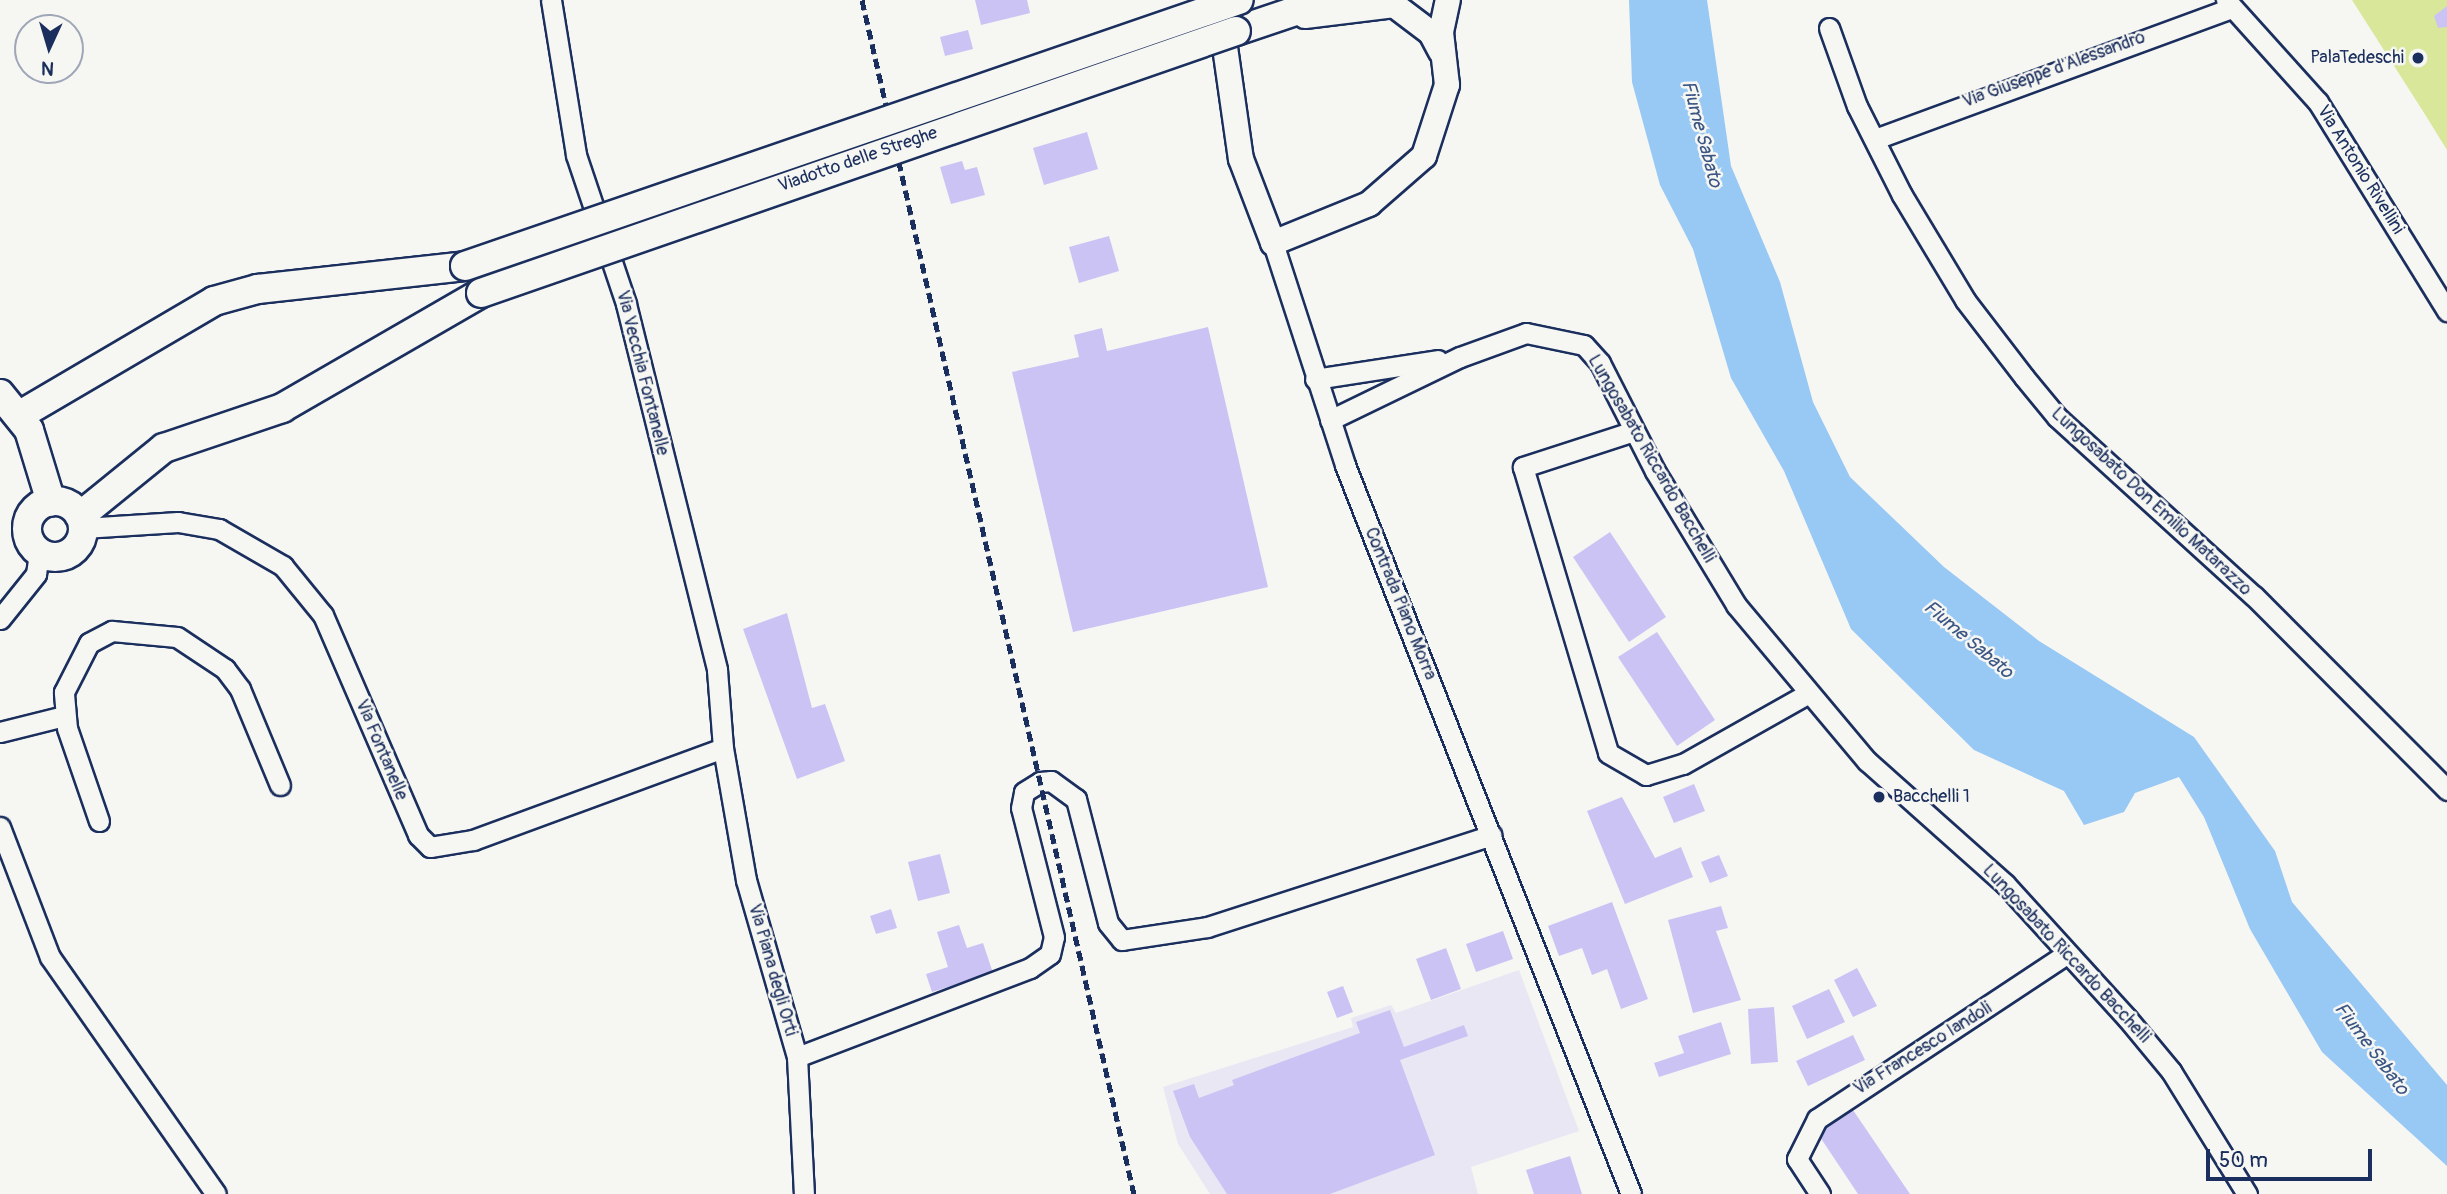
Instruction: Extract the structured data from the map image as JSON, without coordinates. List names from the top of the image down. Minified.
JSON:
{"streets":{"main road":["Viadotto delle Streghe","Via Fontanelle"],"street":["Via Giuseppe d'Alessandro","Via Antonio Rivellini","Via Vecchia Fontanelle","Lungosabato Riccardo Bacchelli","Lungosabato Don Emilio Matarazzo","Contrada Piano Morra","Via Piana degli Orti","Via Francesco Iandoli"]},"crossings":[["Via Giuseppe d'Alessandro","Via Antonio Rivellini"],["Via Giuseppe d'Alessandro","Lungosabato Don Emilio Matarazzo"],["Viadotto delle Streghe","Via Fontanelle"],["Via Vecchia Fontanelle","Via Fontanelle"],["Via Vecchia Fontanelle","Via Piana degli Orti"],["Lungosabato Riccardo Bacchelli","Contrada Piano Morra"],["Lungosabato Riccardo Bacchelli","Via Francesco Iandoli"],["Via Fontanelle","Via Piana degli Orti"]],"water":["Fiume Sabato"],"places":["PalaTedeschi","Bacchelli 1"],"scale_bar":"50 m","north":"bottom"}
